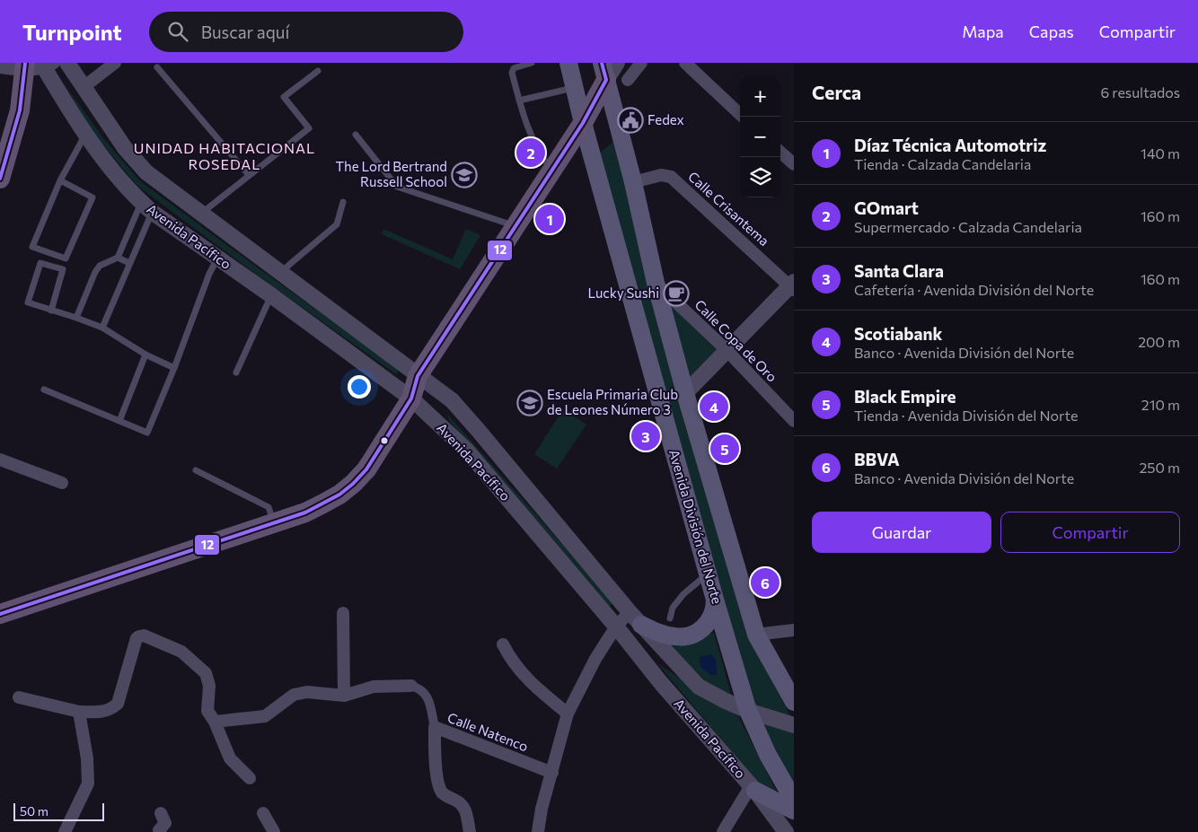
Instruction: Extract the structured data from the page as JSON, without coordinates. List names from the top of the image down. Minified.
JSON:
{"streets":{"main road":["Avenida División del Norte"],"street":["Calle Crisantema","Avenida Pacífico","Calle Copa de Oro","Calle Natenco"]},"crossings":[["Calle Crisantema","Avenida División del Norte"],["Avenida Pacífico","Avenida División del Norte"],["Calle Copa de Oro","Avenida División del Norte"]],"districts":["UNIDAD HABITACIONAL ROSEDAL"],"places":{"public building":["Fedex"],"school or university":["The Lord Bertrand Russell School","Escuela Primaria Club de Leones Número 3"],"cafe":["Lucky Sushi"]},"lines":["transit line 12"],"scale_bar":"50 m","page":{"header":"Turnpoint","search":"Buscar aquí","nav":["Mapa","Capas","Compartir"],"heading":["Cerca","6 resultados"],"map_buttons":["+","−"],"list":[{"mark":"1","name":"Díaz Técnica Automotriz","note":"Tienda · Calzada Candelaria","value":"140 m"},{"mark":"2","name":"GOmart","note":"Supermercado · Calzada Candelaria","value":"160 m"},{"mark":"3","name":"Santa Clara","note":"Cafetería · Avenida División del Norte","value":"160 m"},{"mark":"4","name":"Scotiabank","note":"Banco · Avenida División del Norte","value":"200 m"},{"mark":"5","name":"Black Empire","note":"Tienda · Avenida División del Norte","value":"210 m"},{"mark":"6","name":"BBVA","note":"Banco · Avenida División del Norte","value":"250 m"}],"pins":["2","1","4","3","5","6"],"buttons":["Guardar","Compartir"],"scale":"50 m"}}
